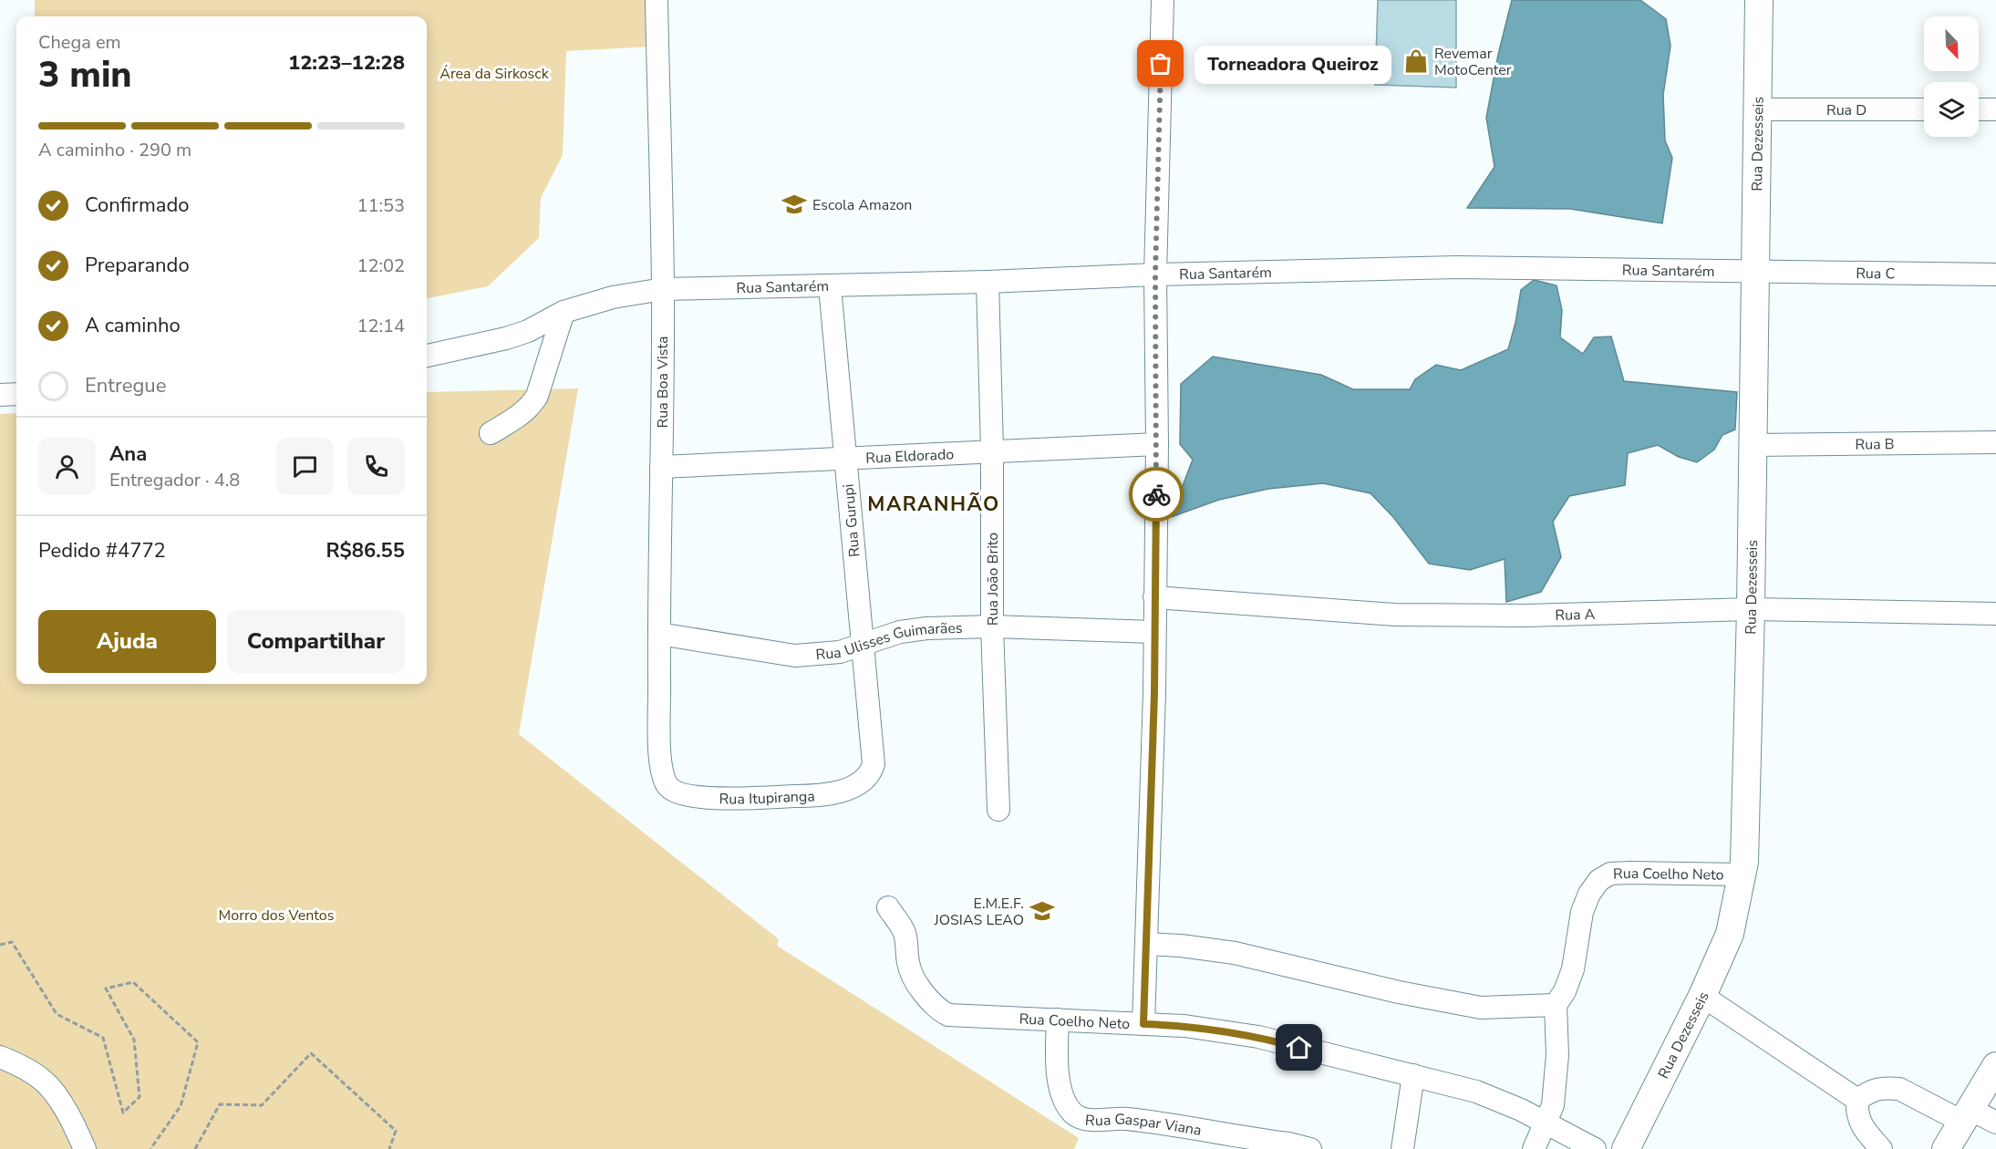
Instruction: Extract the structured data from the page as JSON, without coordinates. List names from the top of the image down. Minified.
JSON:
{"streets":{"main road":["Rua Dezesseis"],"street":["Rua D","Rua Santarém","Rua C","Rua Boa Vista","Rua B","Rua Eldorado","Rua Gurupi","Rua João Brito","Rua A","Rua Ulisses Guimarães","Rua Itupiranga","Rua Coelho Neto","Rua Gaspar Viana"]},"crossings":[["Rua D","Rua Dezesseis"],["Rua Dezesseis","Rua Santarém"],["Rua Dezesseis","Rua C"],["Rua Dezesseis","Rua B"],["Rua Dezesseis","Rua A"],["Rua Dezesseis","Rua Coelho Neto"],["Rua Santarém","Rua C"],["Rua Santarém","Rua Boa Vista"],["Rua Santarém","Rua Gurupi"],["Rua Santarém","Rua João Brito"],["Rua Boa Vista","Rua Eldorado"],["Rua Boa Vista","Rua Ulisses Guimarães"],["Rua Boa Vista","Rua Itupiranga"],["Rua Eldorado","Rua Gurupi"],["Rua Eldorado","Rua João Brito"],["Rua Gurupi","Rua Ulisses Guimarães"],["Rua Gurupi","Rua Itupiranga"],["Rua João Brito","Rua Ulisses Guimarães"],["Rua Coelho Neto","Rua Gaspar Viana"]],"districts":["MARANHÃO"],"parks":["Área da Sirkosck","Morro dos Ventos"],"places":{"shop":["Revemar MotoCenter"],"other":["Torneadora Queiroz"],"school or university":["Escola Amazon","E.M.E.F. JOSIAS LEAO"]},"north":"bottom right","page":{"heading":["3 min","Chega em","12:23–12:28"],"panel":["Ana","Entregador · 4.8","Pedido #4772","R$86.55"],"bubble":"Torneadora Queiroz","bar":"A caminho · 290 m","list":[["Confirmado","11:53"],["Preparando","12:02"],["A caminho","12:14"],"Entregue"],"buttons":["Ajuda","Compartilhar"]}}
